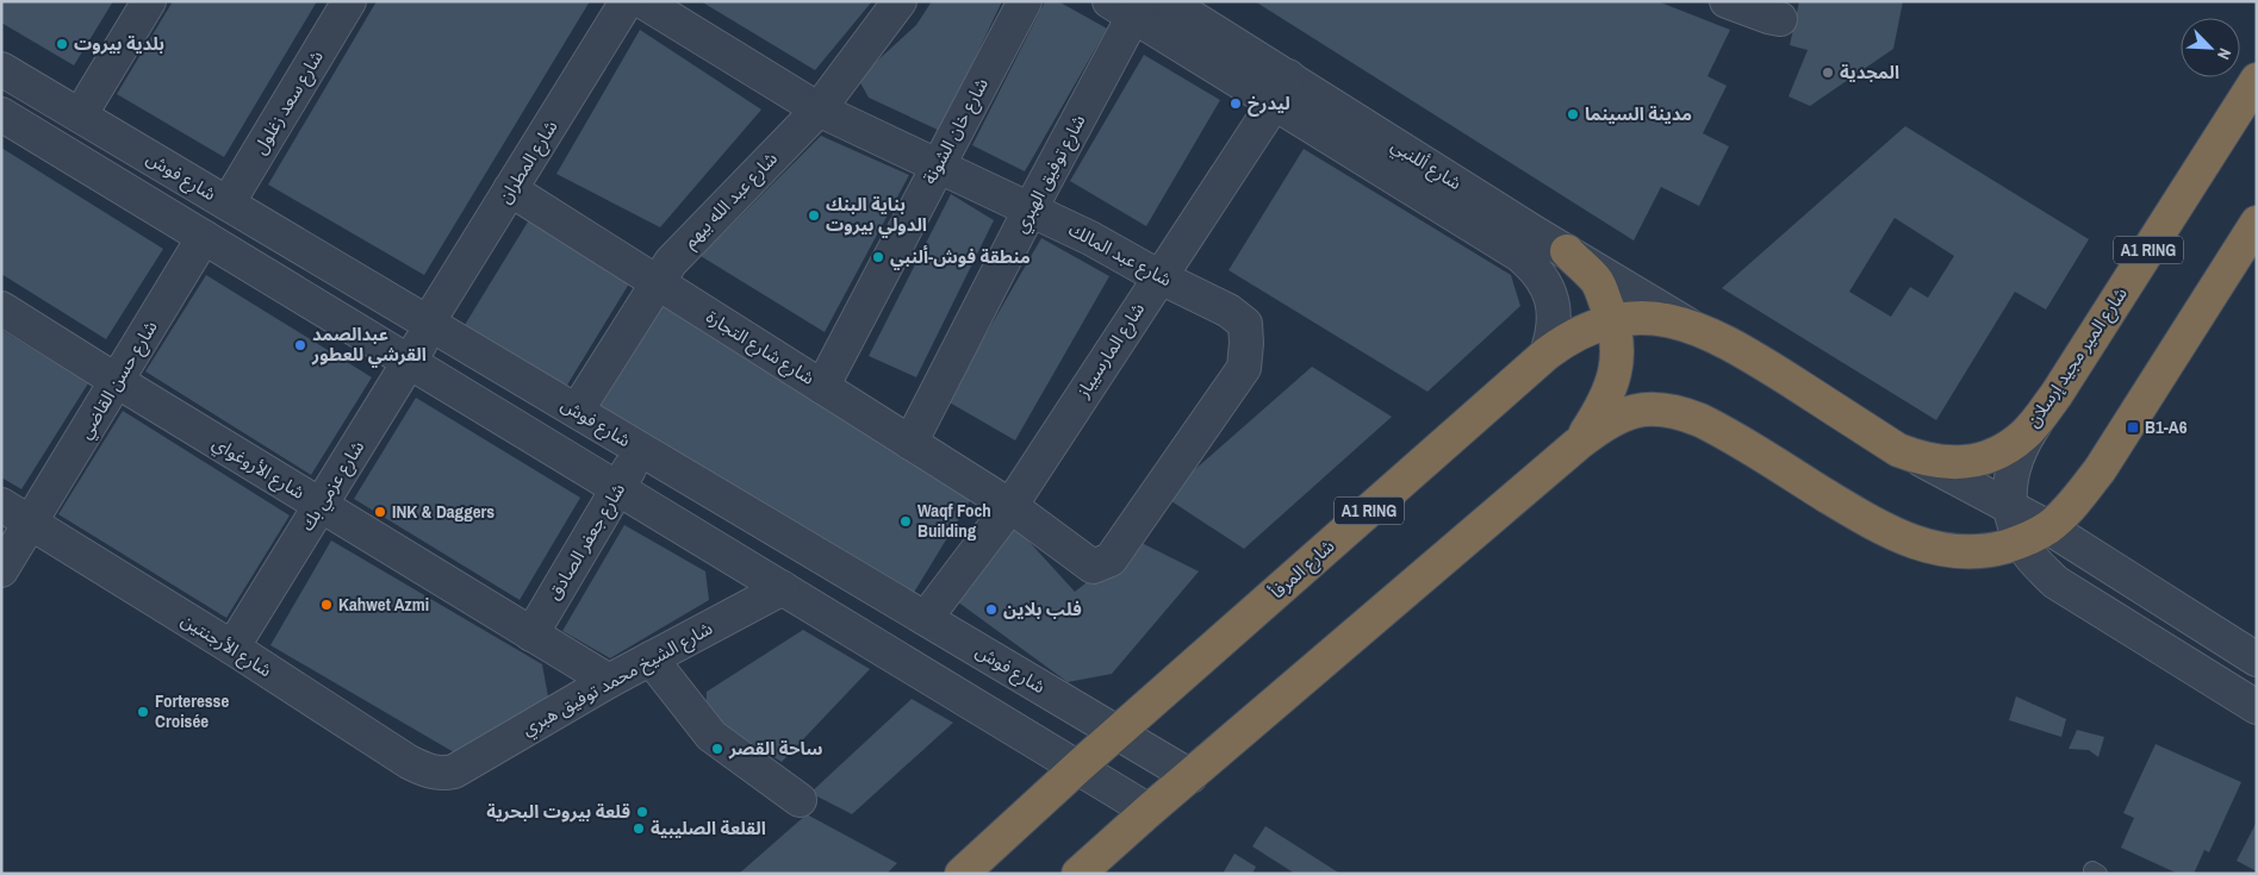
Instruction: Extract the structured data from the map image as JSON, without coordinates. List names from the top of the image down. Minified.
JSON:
{"streets":{"highway":["A1 RING","شارع المير مجيد إرسلان","شارع المرفأ"],"street":["شارع سعد زغلول","شارع خان الشونة","شارع المطران","شارع أللنبي","شارع توفيق الهبري","شارع فوش","شارع عبد الله بيهم","شارع عبد المالك","شارع شارع التجارة","شارع المارسيياز","شارع حسن القاضي","شارع الأروغواي","شارع عزمي بك","شارع جعفر الصادق","شارع الأرجنتين","شارع الشيخ محمد توفيق هبري"]},"crossings":[["شارع سعد زغلول","شارع فوش"],["شارع خان الشونة","شارع عبد المالك"],["شارع خان الشونة","شارع شارع التجارة"],["شارع المطران","شارع فوش"],["شارع المطران","شارع شارع التجارة"],["شارع المطران","شارع عزمي بك"],["شارع أللنبي","شارع توفيق الهبري"],["شارع أللنبي","شارع المارسيياز"],["شارع أللنبي","شارع المير مجيد إرسلان"],["شارع أللنبي","شارع المرفأ"],["شارع توفيق الهبري","شارع عبد المالك"],["شارع توفيق الهبري","شارع شارع التجارة"],["شارع فوش","شارع عبد الله بيهم"],["شارع فوش","شارع المارسيياز"],["شارع فوش","شارع عزمي بك"],["شارع فوش","شارع جعفر الصادق"],["شارع فوش","شارع المرفأ"],["شارع عبد الله بيهم","شارع عبد المالك"],["شارع عبد الله بيهم","شارع شارع التجارة"],["A1 RING","شارع المرفأ"],["شارع عبد المالك","شارع شارع التجارة"],["شارع عبد المالك","شارع المارسيياز"],["شارع شارع التجارة","شارع المارسيياز"],["شارع المير مجيد إرسلان","شارع المرفأ"],["شارع حسن القاضي","شارع الأروغواي"],["شارع حسن القاضي","شارع الأرجنتين"],["شارع الأروغواي","شارع عزمي بك"],["شارع الأروغواي","شارع جعفر الصادق"],["شارع الأروغواي","شارع الشيخ محمد توفيق هبري"],["شارع عزمي بك","شارع الأرجنتين"],["شارع الأرجنتين","شارع الشيخ محمد توفيق هبري"]],"places":{"other":["بلدية بيروت","المجدية","ليدرخ","مدينة السينما","بناية البنك الدولي بيروت","منطقة فوش-ألنبي","عبدالصمد القرشي للعطور","INK & Daggers","Waqf Foch Building","Kahwet Azmi","فلب بلاين","Forteresse Croisée","ساحة القصر","قلعة بيروت البحرية","القلعة الصليبية"],"transit":["B1-A6"]},"north":"bottom right"}
